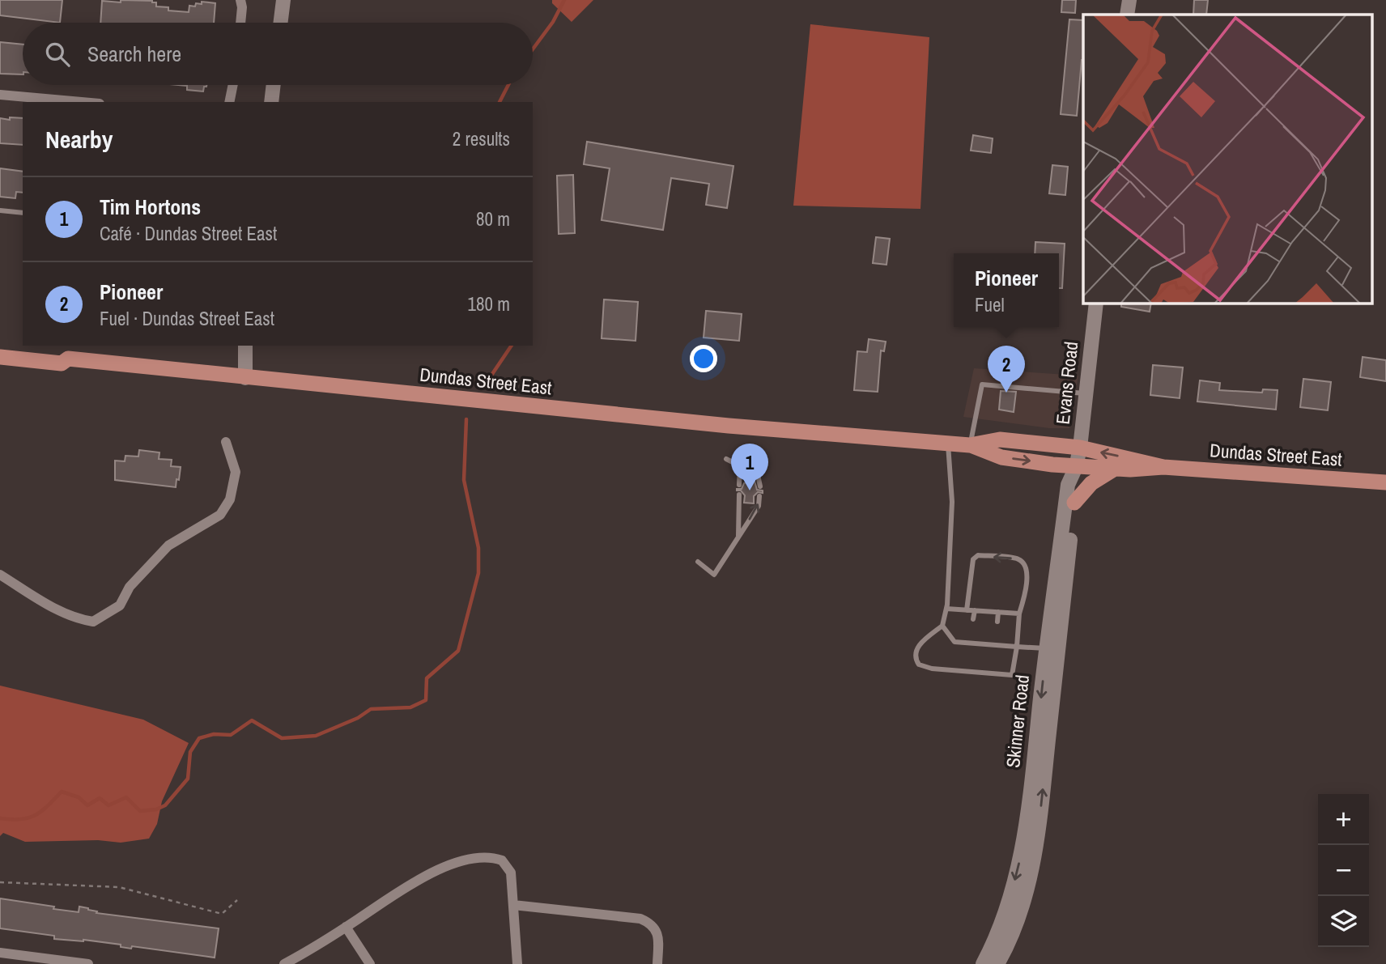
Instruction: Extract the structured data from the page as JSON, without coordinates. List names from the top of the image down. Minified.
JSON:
{"streets":{"main road":["Dundas Street East"],"street":["Evans Road","Skinner Road"]},"crossings":[["Dundas Street East","Evans Road"],["Dundas Street East","Skinner Road"],["Evans Road","Skinner Road"]],"page":{"search":"Search here","heading":["Nearby","2 results"],"list":[{"mark":"1","name":"Tim Hortons","note":"Café · Dundas Street East","value":"80 m"},{"mark":"2","name":"Pioneer","note":"Fuel · Dundas Street East","value":"180 m"}],"popup":["Pioneer","Fuel"],"pins":["2","1"],"map_buttons":["+","−"]}}
